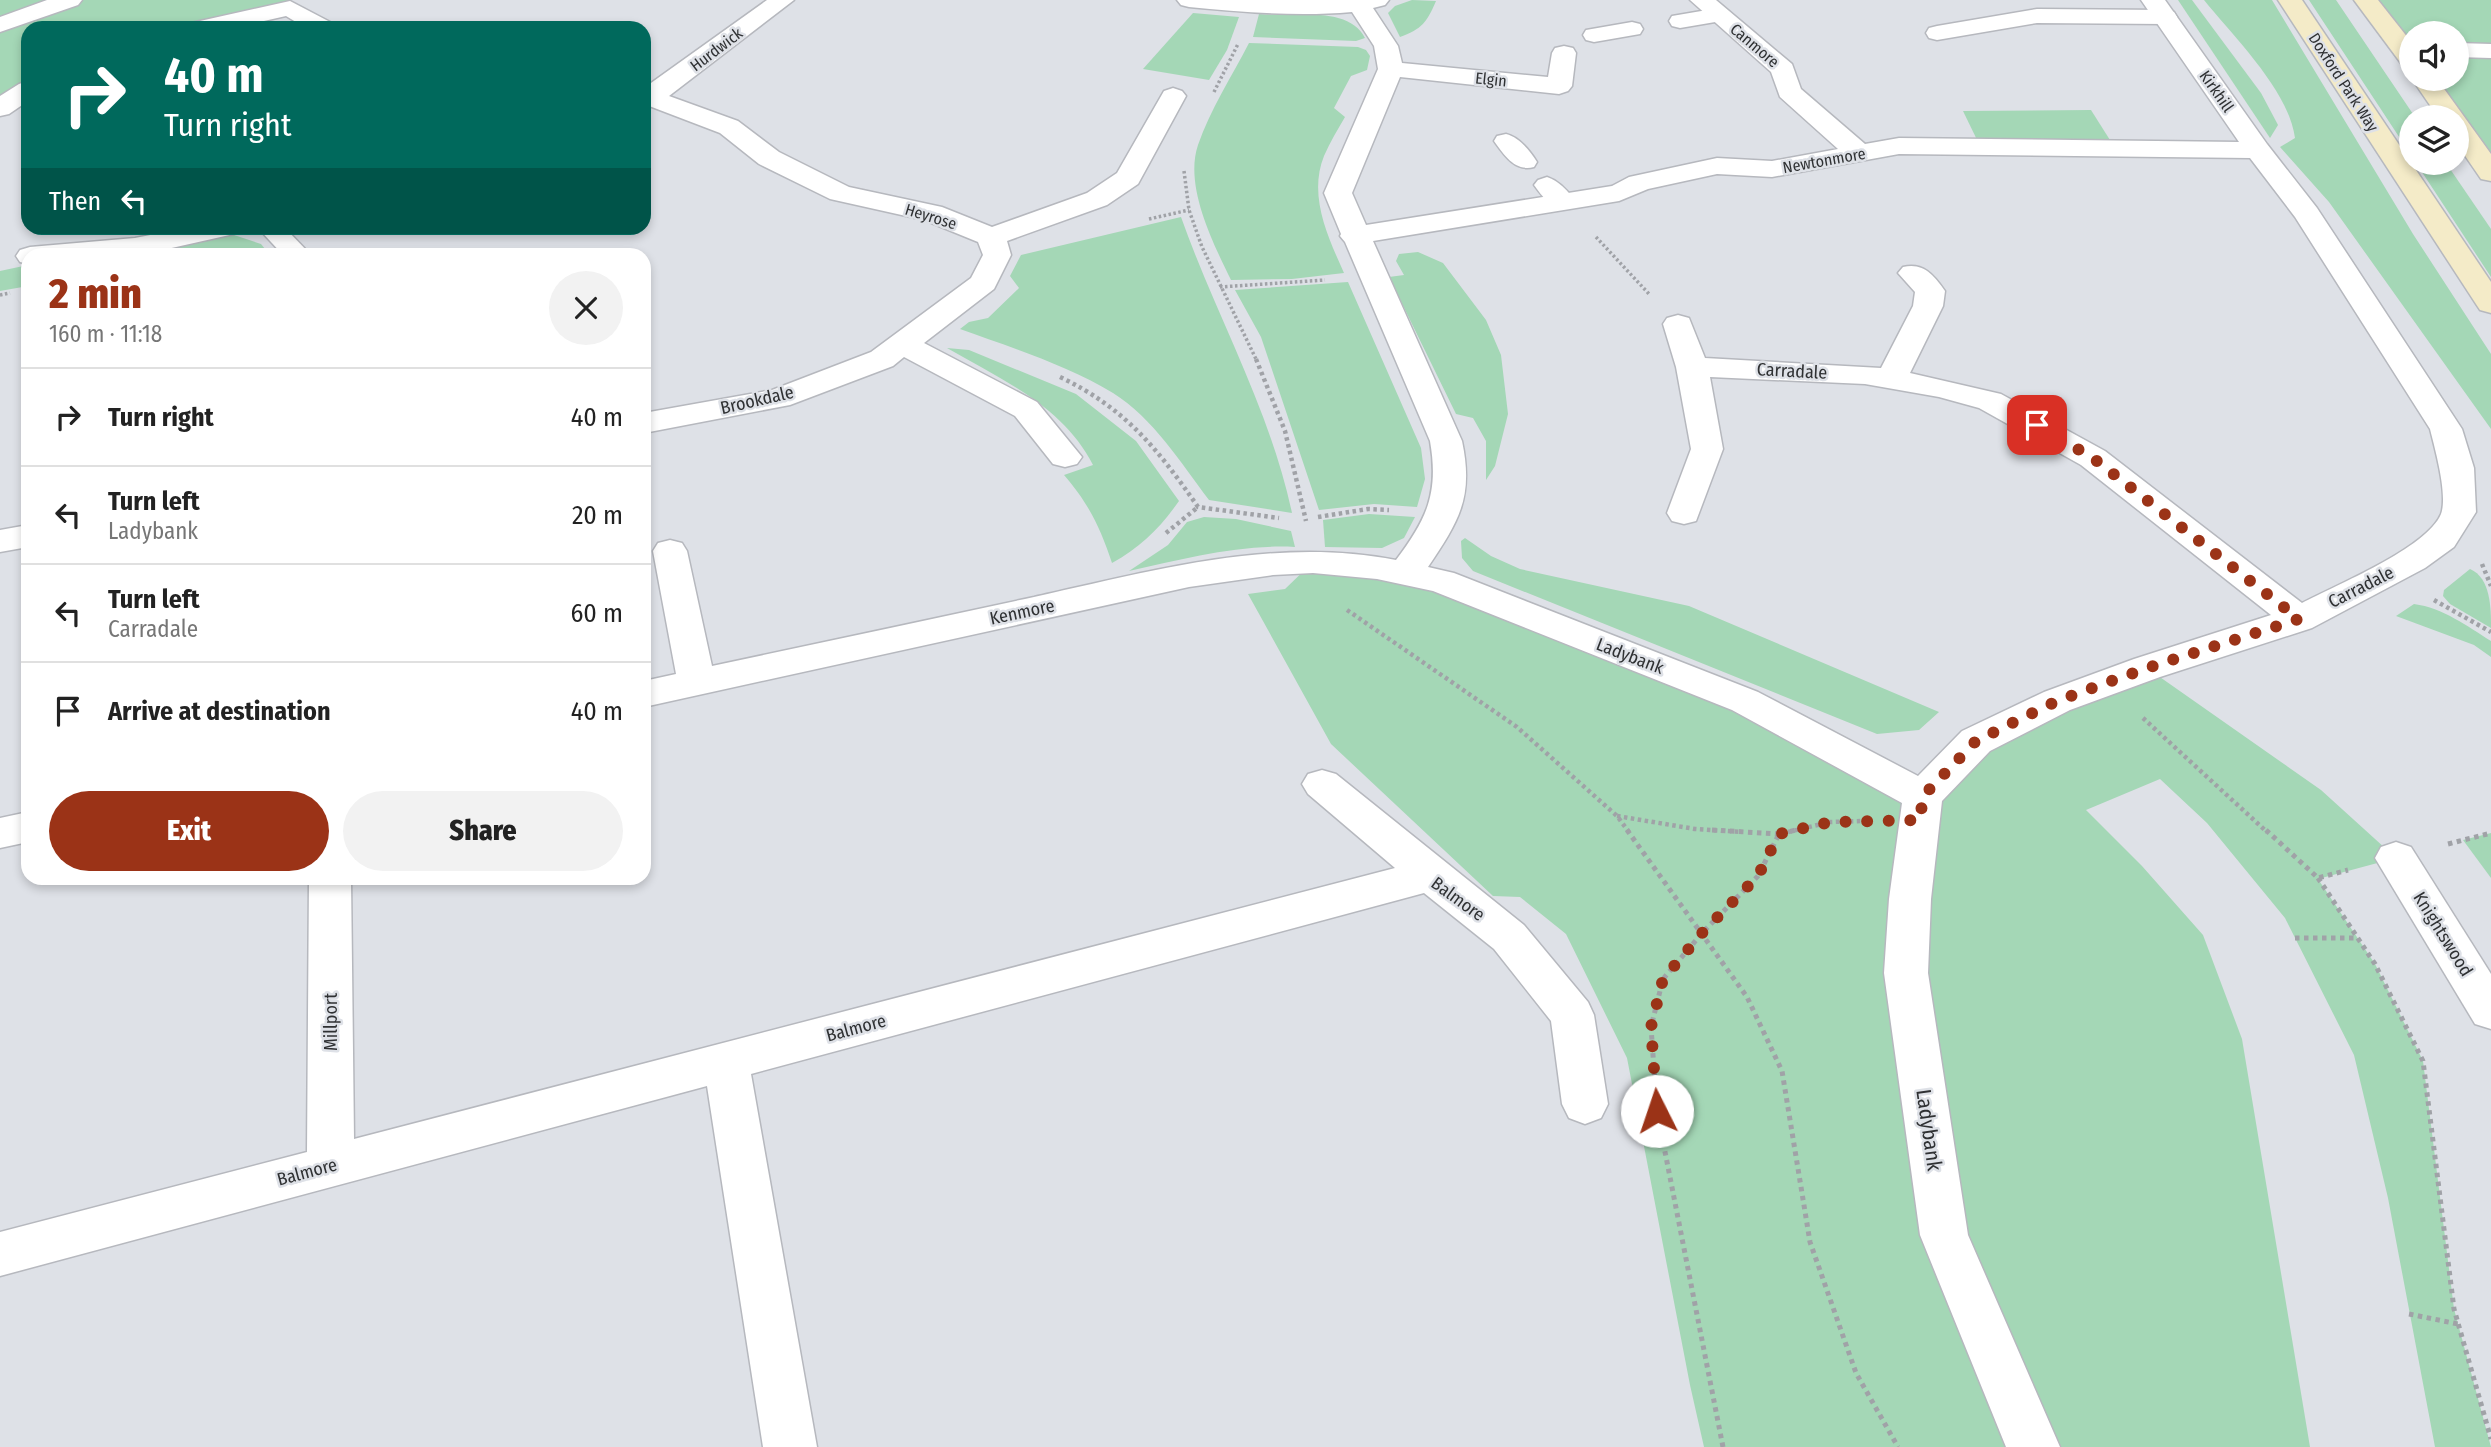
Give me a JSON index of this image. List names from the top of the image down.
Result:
{
  "streets": {
    "main road": ["Doxford Park Way"],
    "street": [
      "Canmore",
      "Hurdwick",
      "Elgin",
      "Kirkhill",
      "Newtonmore",
      "Heyrose",
      "Carradale",
      "Brookdale",
      "Kenmore",
      "Ladybank",
      "Balmore",
      "Knightswood",
      "Millport"
    ]
  },
  "crossings": [
    ["Canmore", "Newtonmore"],
    ["Kirkhill", "Newtonmore"],
    ["Kirkhill", "Carradale"],
    ["Heyrose", "Brookdale"],
    ["Kenmore", "Ladybank"],
    ["Balmore", "Millport"]
  ],
  "page": {
    "turn": ["40 m", "Turn right"],
    "then": "Then",
    "heading": ["2 min", "160 m · 11:18"],
    "list": [
      {
        "name": "Turn right",
        "value": "40 m"
      },
      {
        "name": "Turn left",
        "note": "Ladybank",
        "value": "20 m"
      },
      {
        "name": "Turn left",
        "note": "Carradale",
        "value": "60 m"
      },
      {
        "name": "Arrive at destination",
        "value": "40 m"
      }
    ],
    "buttons": ["Exit", "Share"]
  }
}
